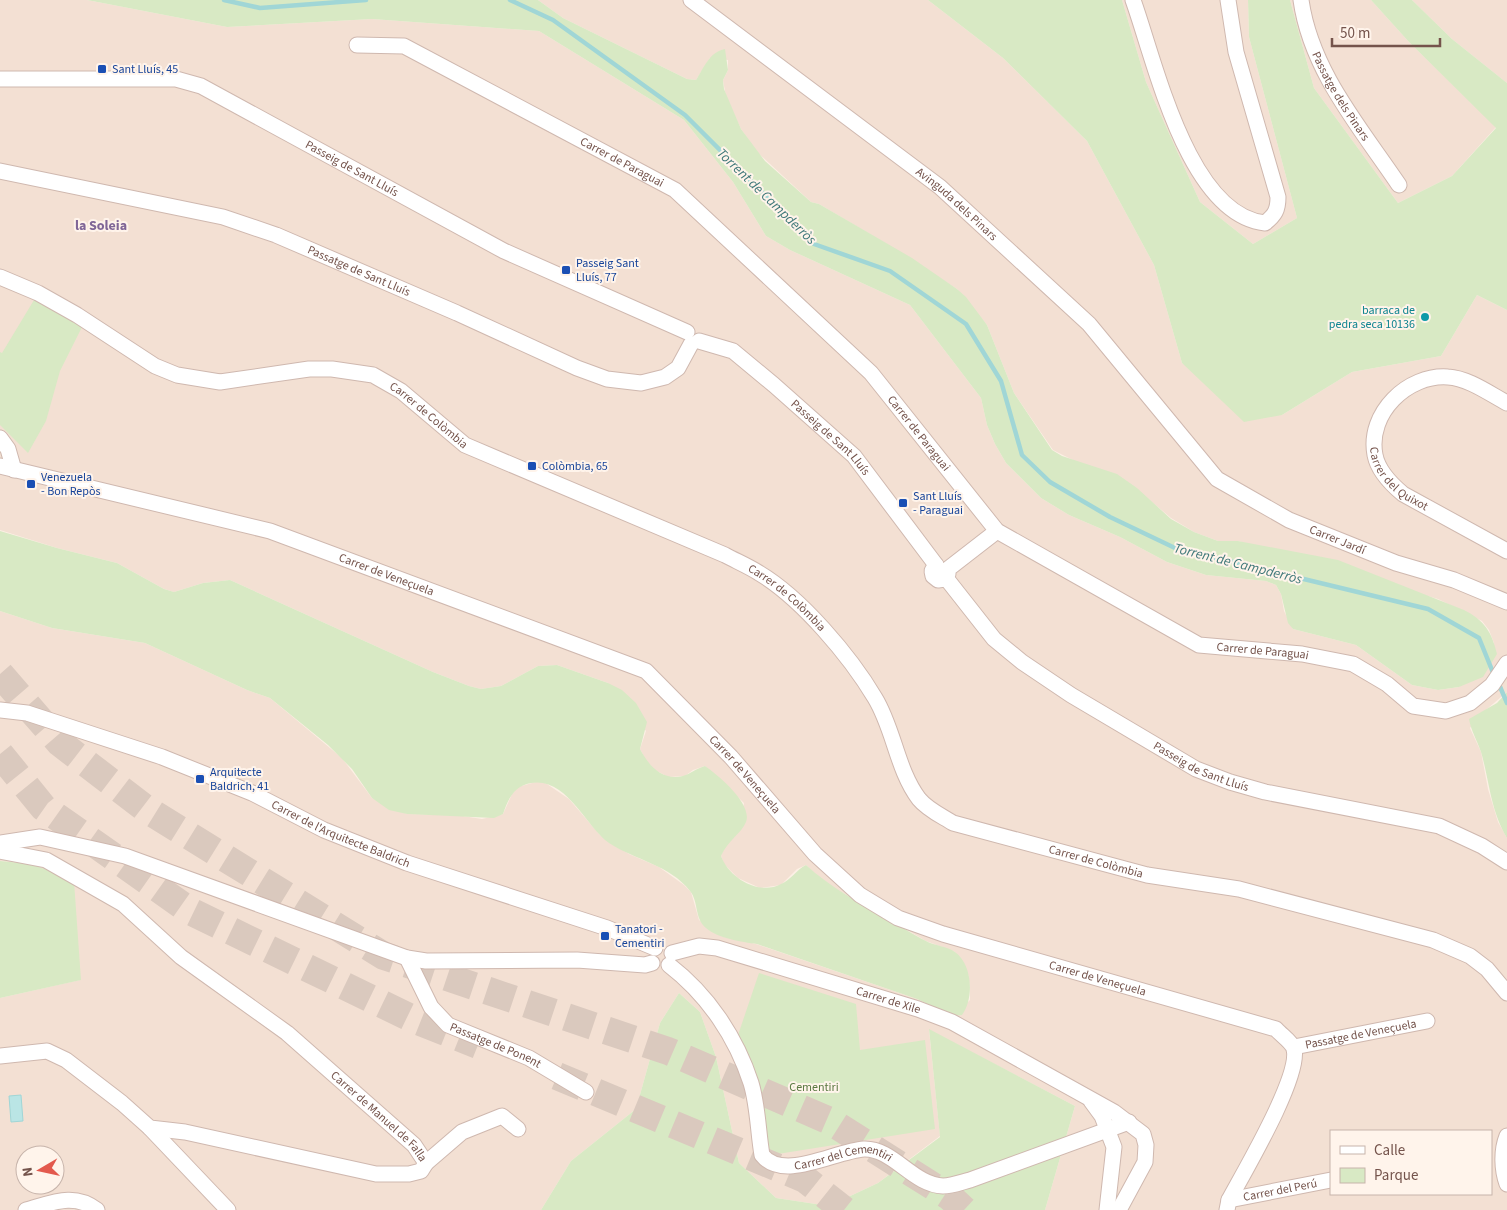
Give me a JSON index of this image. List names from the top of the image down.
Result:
{
  "streets": {
    "street": [
      "Passatge dels Pinars",
      "Carrer de Paraguai",
      "Passeig de Sant Lluís",
      "Avinguda dels Pinars",
      "Passatge de Sant Lluís",
      "Carrer de Colòmbia",
      "Carrer del Quixot",
      "Carrer Jardí",
      "Carrer de Veneçuela",
      "Carrer de l'Arquitecte Baldrich",
      "Carrer de Xile",
      "Passatge de Veneçuela",
      "Passatge de Ponent",
      "Carrer de Manuel de Falla",
      "Carrer del Cementiri",
      "Carrer del Perú"
    ]
  },
  "crossings": [
    ["Passeig de Sant Lluís", "Passatge de Sant Lluís"],
    ["Avinguda dels Pinars", "Carrer Jardí"],
    ["Carrer de Veneçuela", "Passatge de Veneçuela"],
    ["Carrer de Xile", "Carrer del Cementiri"]
  ],
  "districts": ["la Soleia"],
  "water": ["Torrent de Campderròs"],
  "parks": ["Cementiri"],
  "places": {
    "transit": [
      "Sant Lluís, 45",
      "Passeig Sant Lluís, 77",
      "Colòmbia, 65",
      "Venezuela - Bon Repòs",
      "Sant Lluís - Paraguai",
      "Arquitecte Baldrich, 41",
      "Tanatori - Cementiri"
    ],
    "other": ["barraca de pedra seca 10136"]
  },
  "legend": ["Calle", "Parque"],
  "scale_bar": "50 m",
  "north": "left"
}
